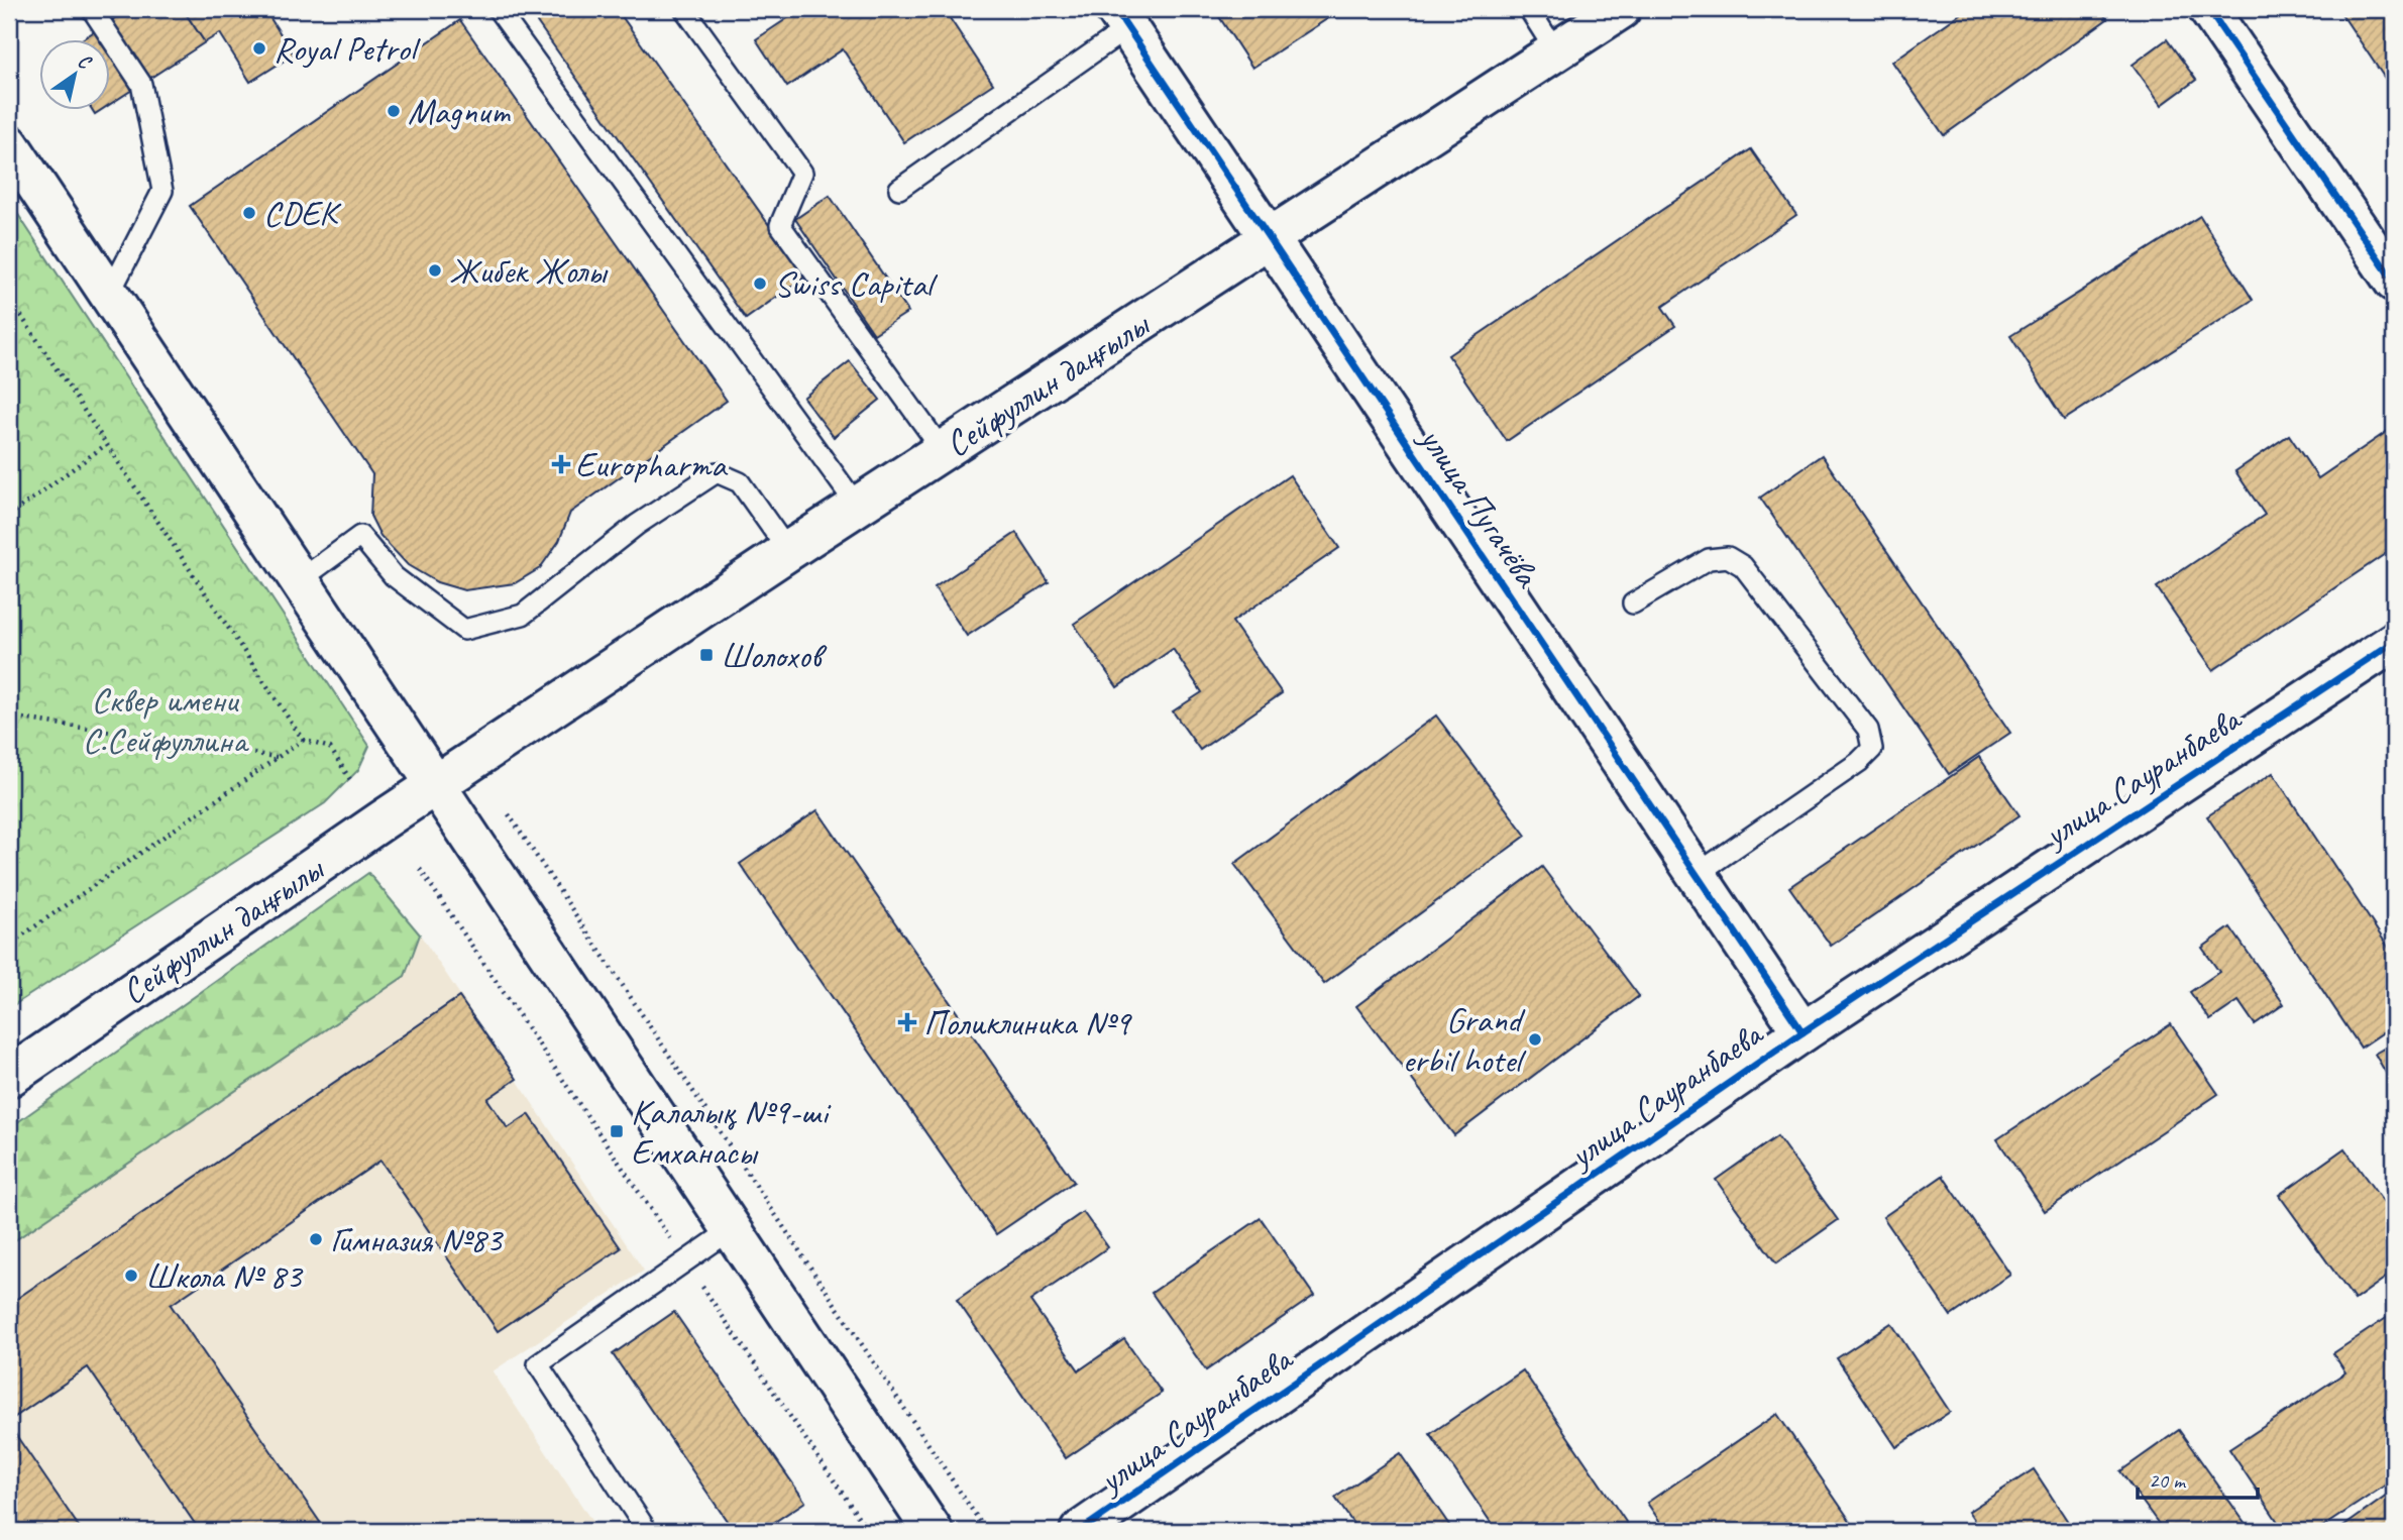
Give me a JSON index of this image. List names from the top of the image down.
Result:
{
  "streets": {
    "main road": ["Сейфуллин даңғылы", "улица Пугачёва", "улица Сауранбаева"]
  },
  "crossings": [
    ["Сейфуллин даңғылы", "улица Пугачёва"],
    ["улица Пугачёва", "улица Сауранбаева"]
  ],
  "parks": ["Сквер имени С.Сейфуллина"],
  "places": {
    "other": [
      "Royal Petrol",
      "Magnum",
      "CDEK",
      "Жибек Жолы",
      "Swiss Capital",
      "Grand erbil hotel",
      "Гимназия №83",
      "Школа № 83"
    ],
    "health": ["Europharma", "Поликлиника №9"],
    "transit": ["Шолохов", "Қалалық №9-ші Емханасы"]
  },
  "scale_bar": "20 m",
  "north": "top right"
}
